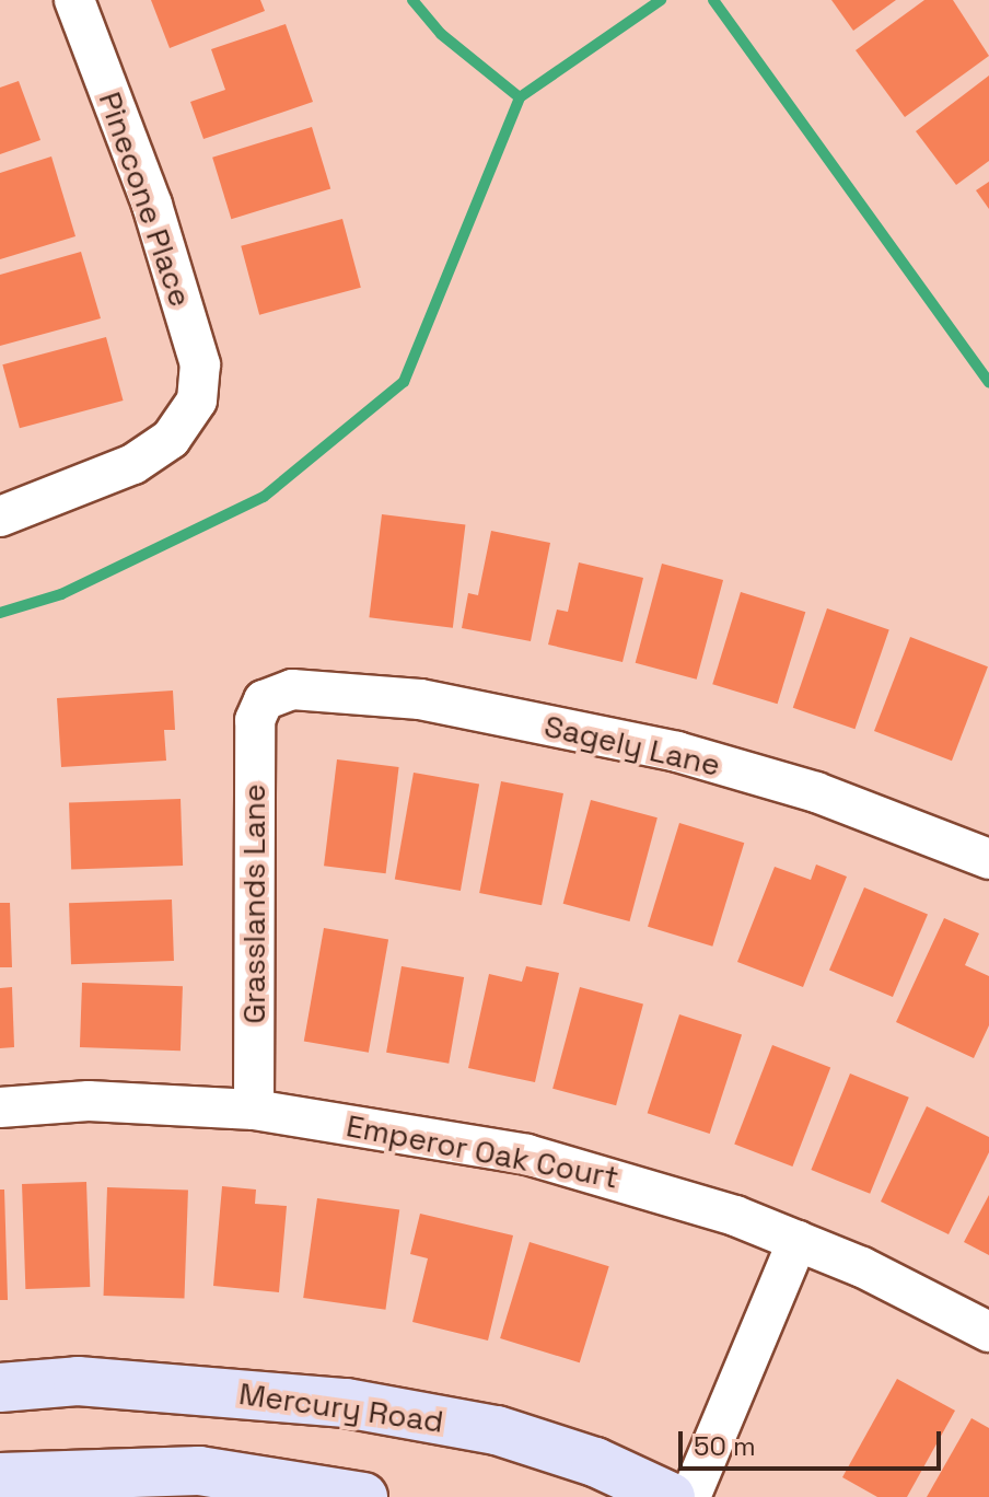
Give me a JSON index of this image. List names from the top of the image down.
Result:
{
  "streets": {
    "main road": ["Mercury Road"],
    "street": [
      "Pinecone Place",
      "Sagely Lane",
      "Grasslands Lane",
      "Emperor Oak Court"
    ]
  },
  "crossings": [
    ["Sagely Lane", "Grasslands Lane"],
    ["Grasslands Lane", "Emperor Oak Court"]
  ],
  "scale_bar": "50 m"
}
